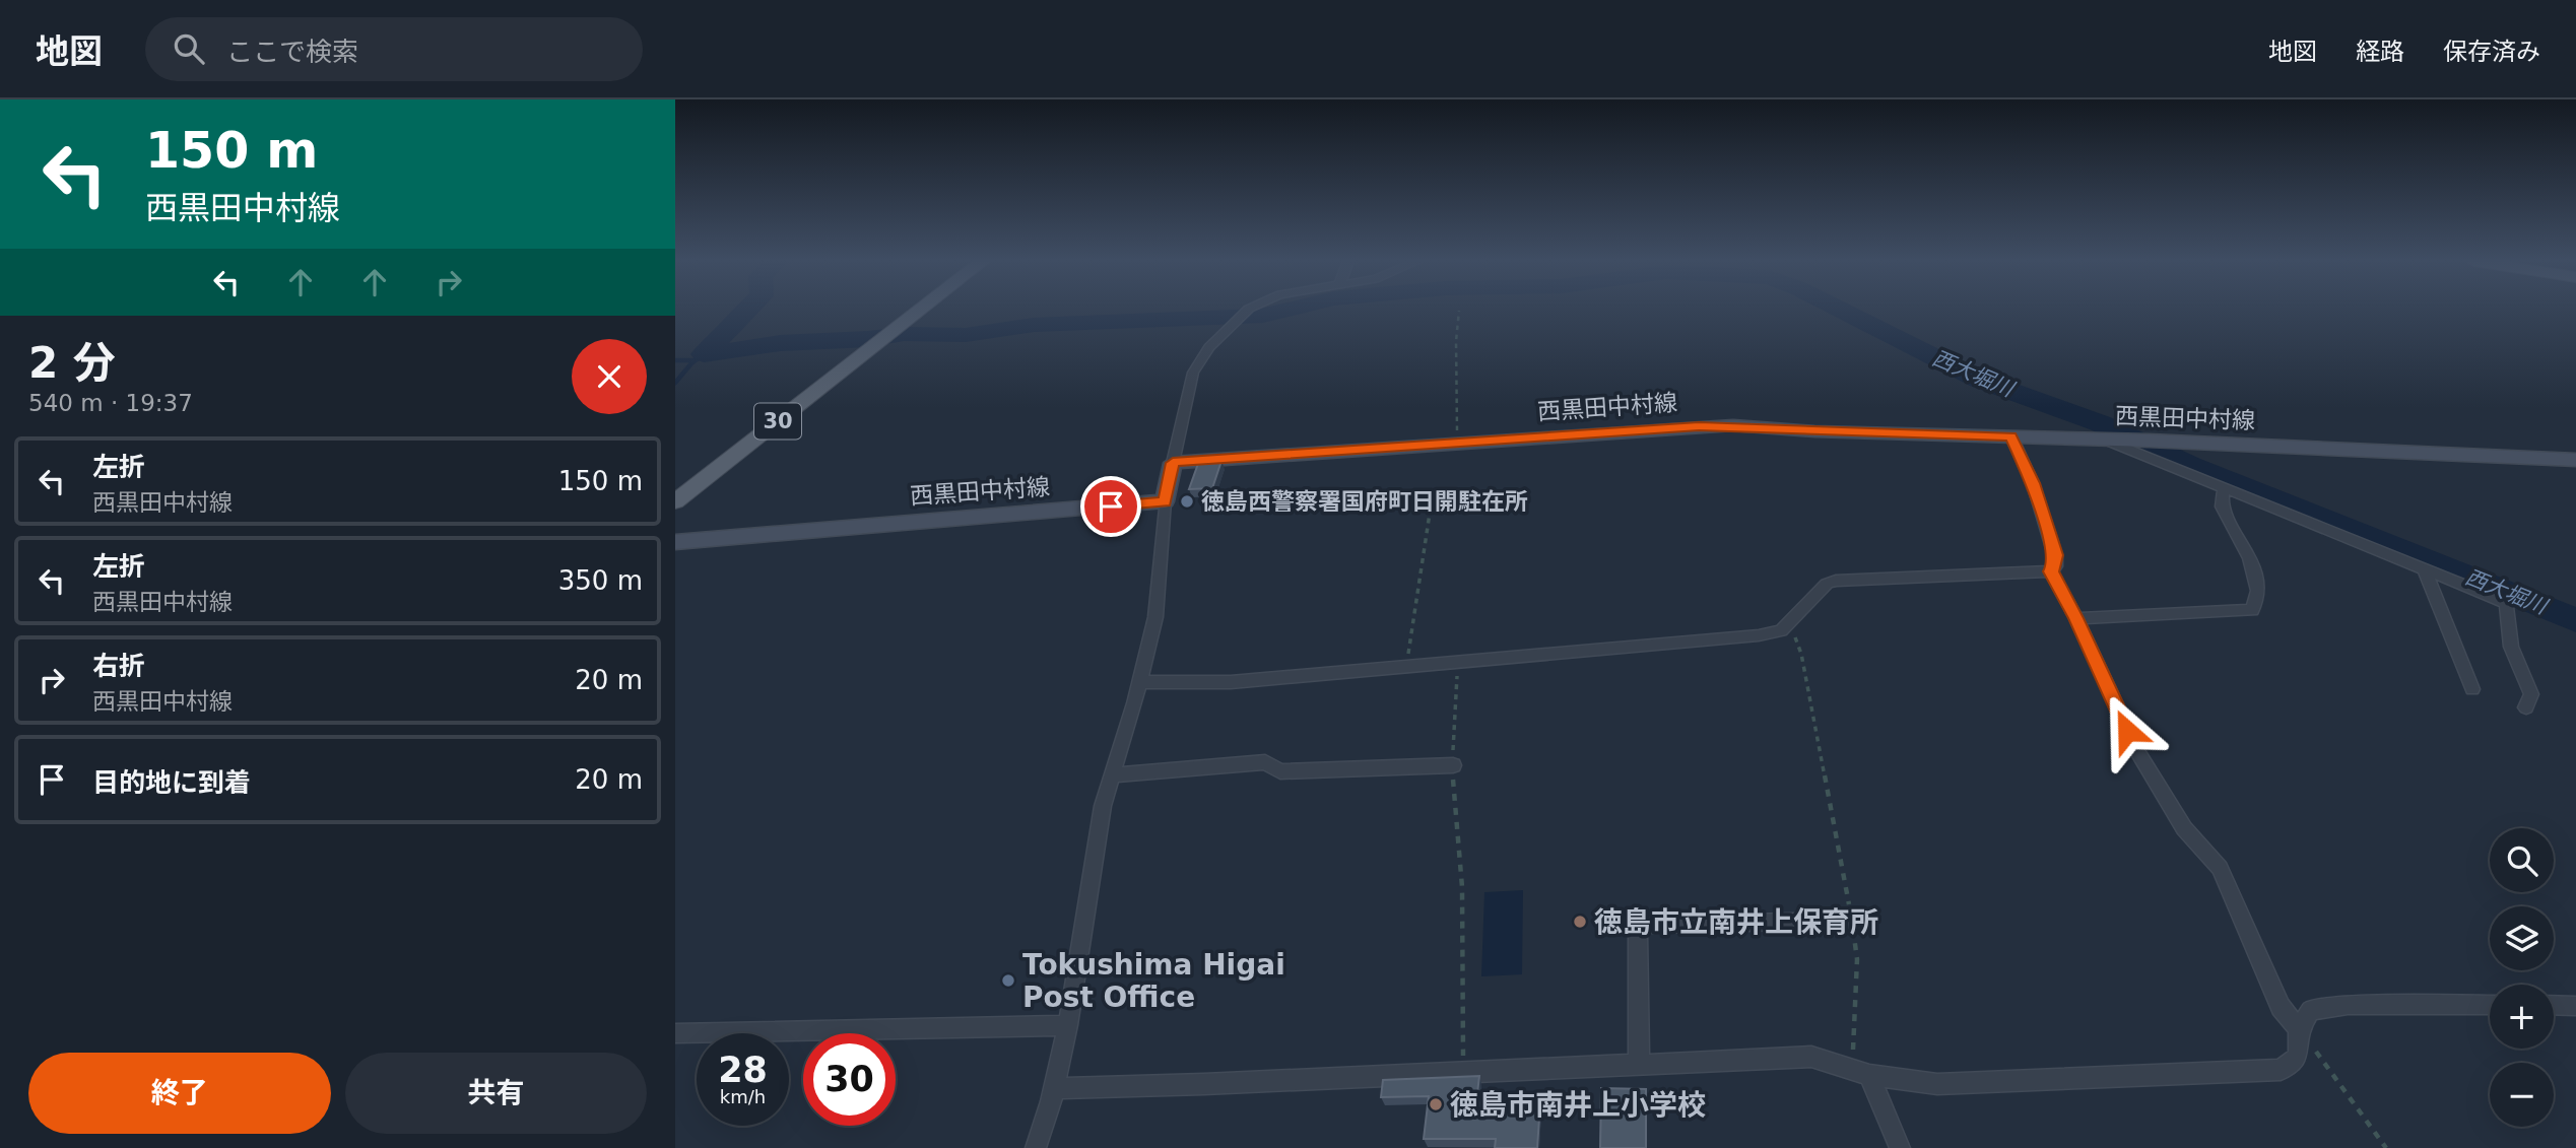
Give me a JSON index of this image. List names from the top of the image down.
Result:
{
  "streets": {
    "main road": ["西黒田中村線", "30"]
  },
  "water": ["西大堀川"],
  "places": [
    "徳島西警察署国府町日開駐在所",
    "徳島市立南井上保育所",
    "Tokushima Higai Post Office",
    "徳島市南井上小学校"
  ],
  "page": {
    "header": "地図",
    "search": "ここで検索",
    "nav": ["地図", "経路", "保存済み"],
    "turn": ["150 m", "西黒田中村線"],
    "heading": ["2 分", "540 m · 19:37"],
    "list": [
      {
        "name": "左折",
        "note": "西黒田中村線",
        "value": "150 m"
      },
      {
        "name": "左折",
        "note": "西黒田中村線",
        "value": "350 m"
      },
      {
        "name": "右折",
        "note": "西黒田中村線",
        "value": "20 m"
      },
      {
        "name": "目的地に到着",
        "value": "20 m"
      }
    ],
    "map_buttons": ["+", "−"],
    "speed": "28 km/h",
    "limit": "30",
    "buttons": ["終了", "共有"]
  }
}
